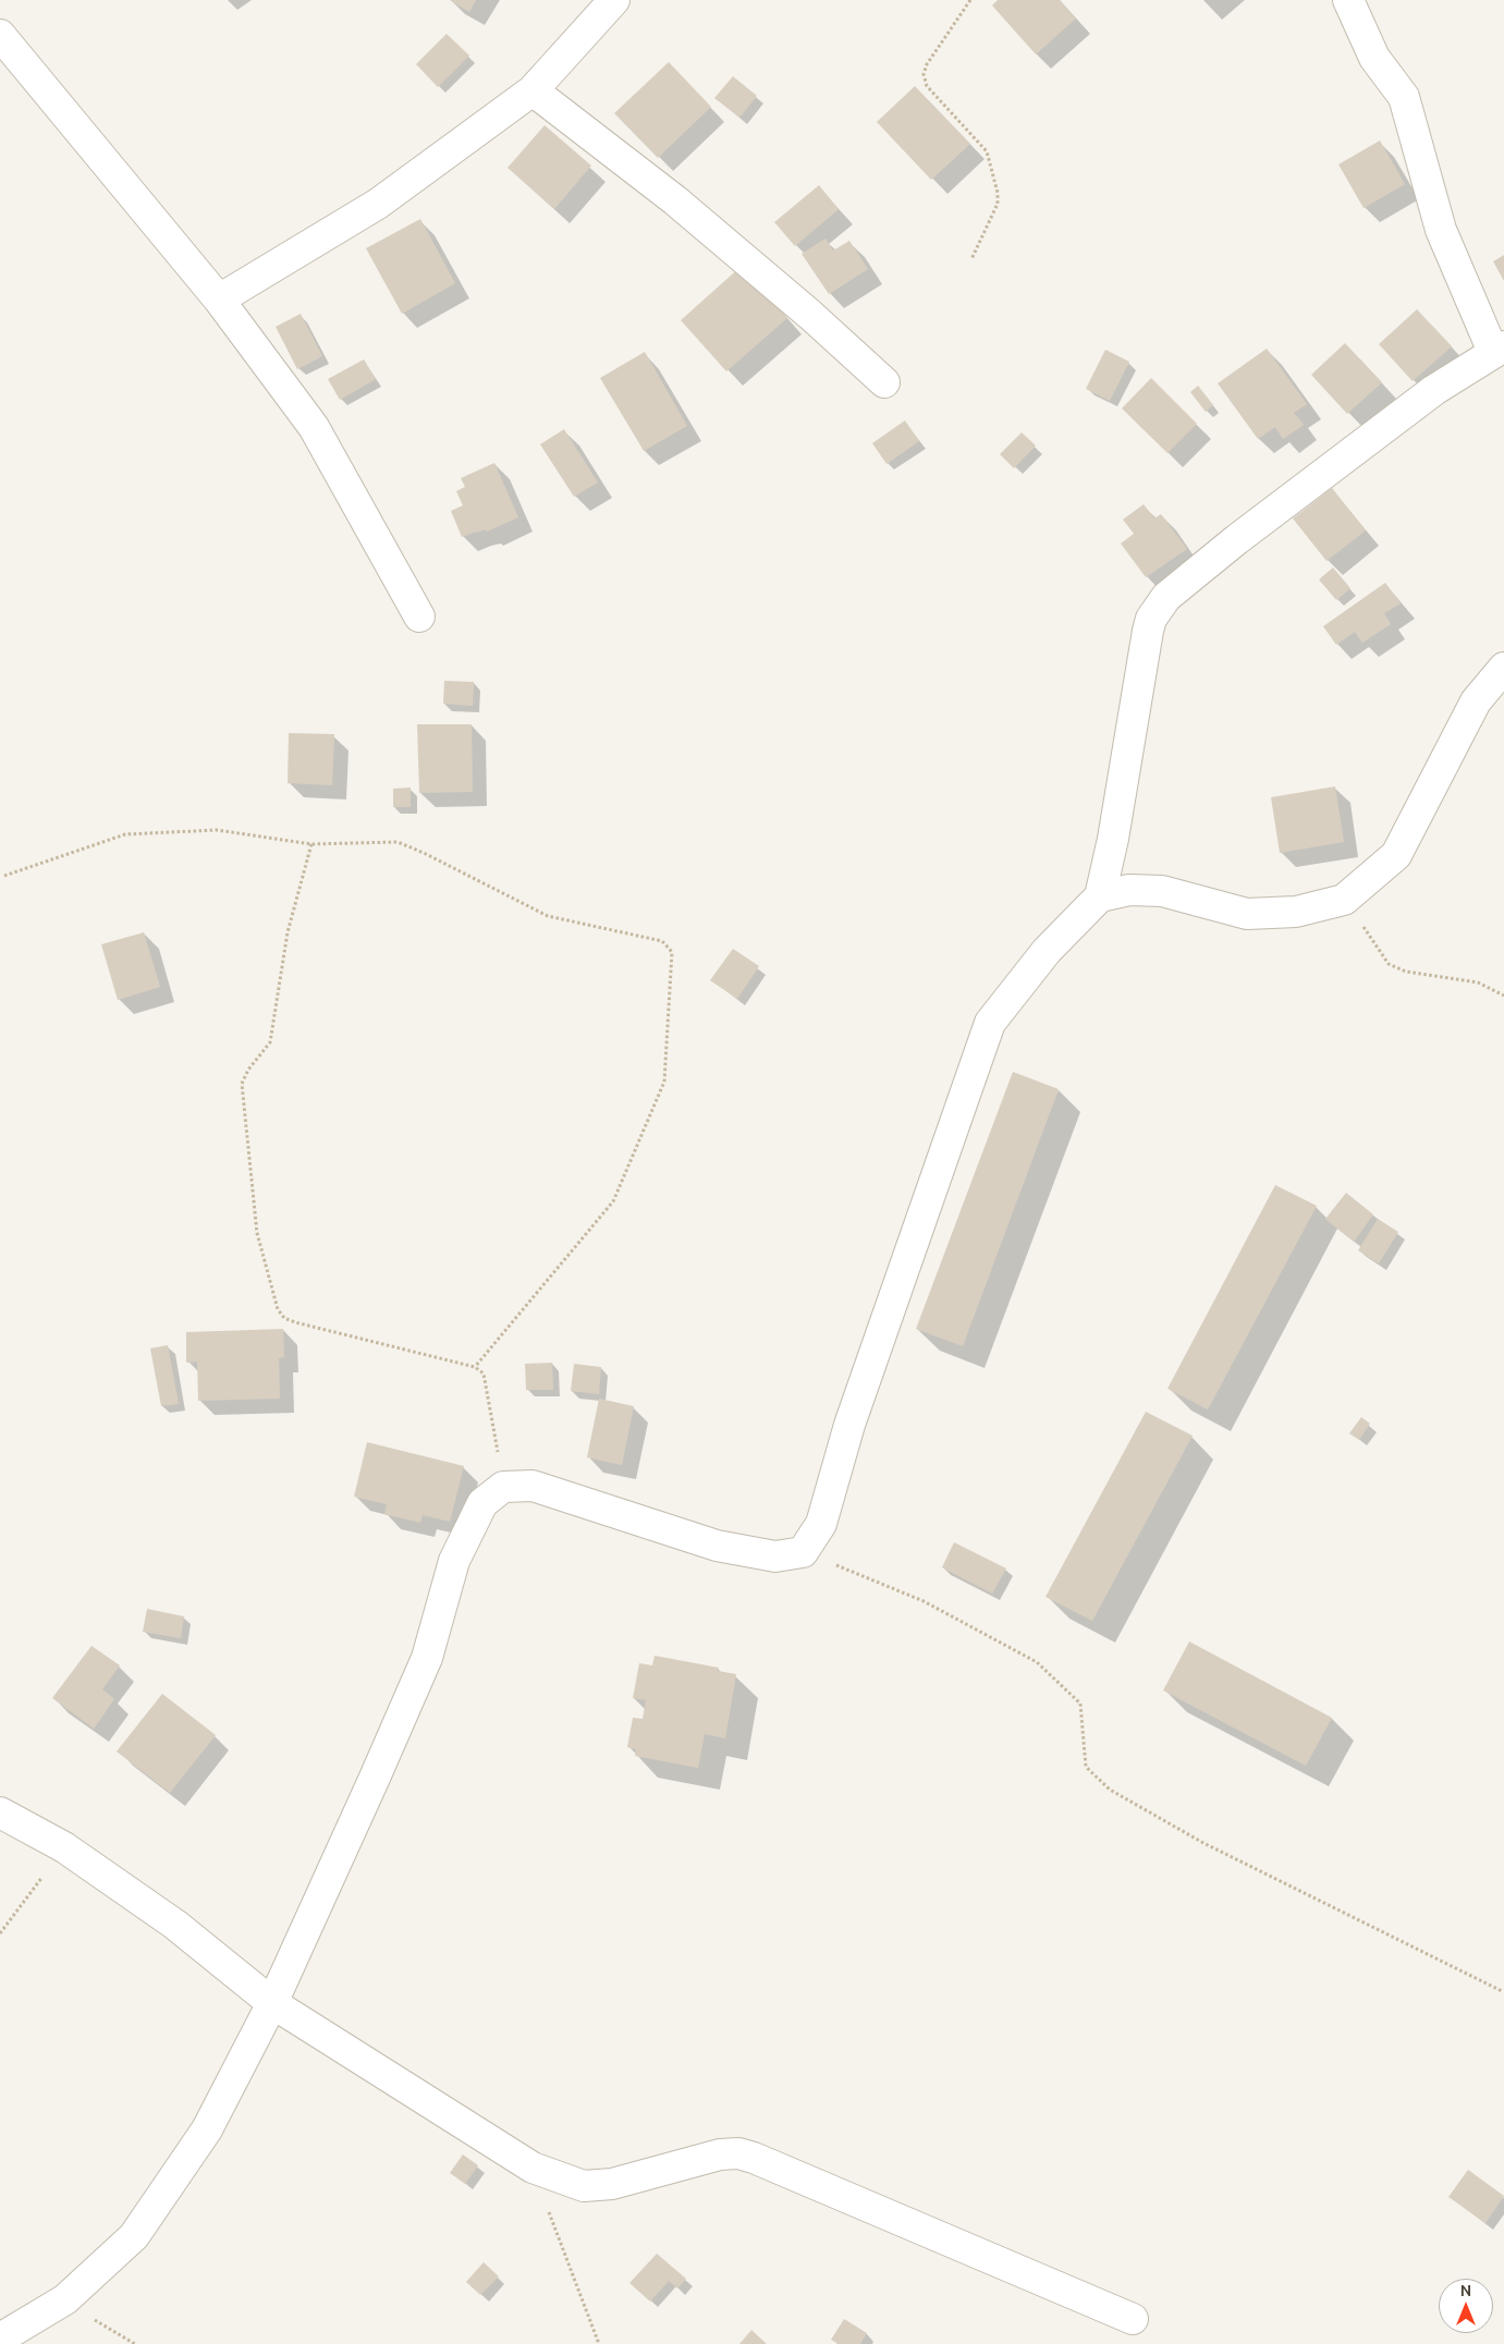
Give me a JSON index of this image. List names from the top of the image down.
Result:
{
  "north": "top"
}
